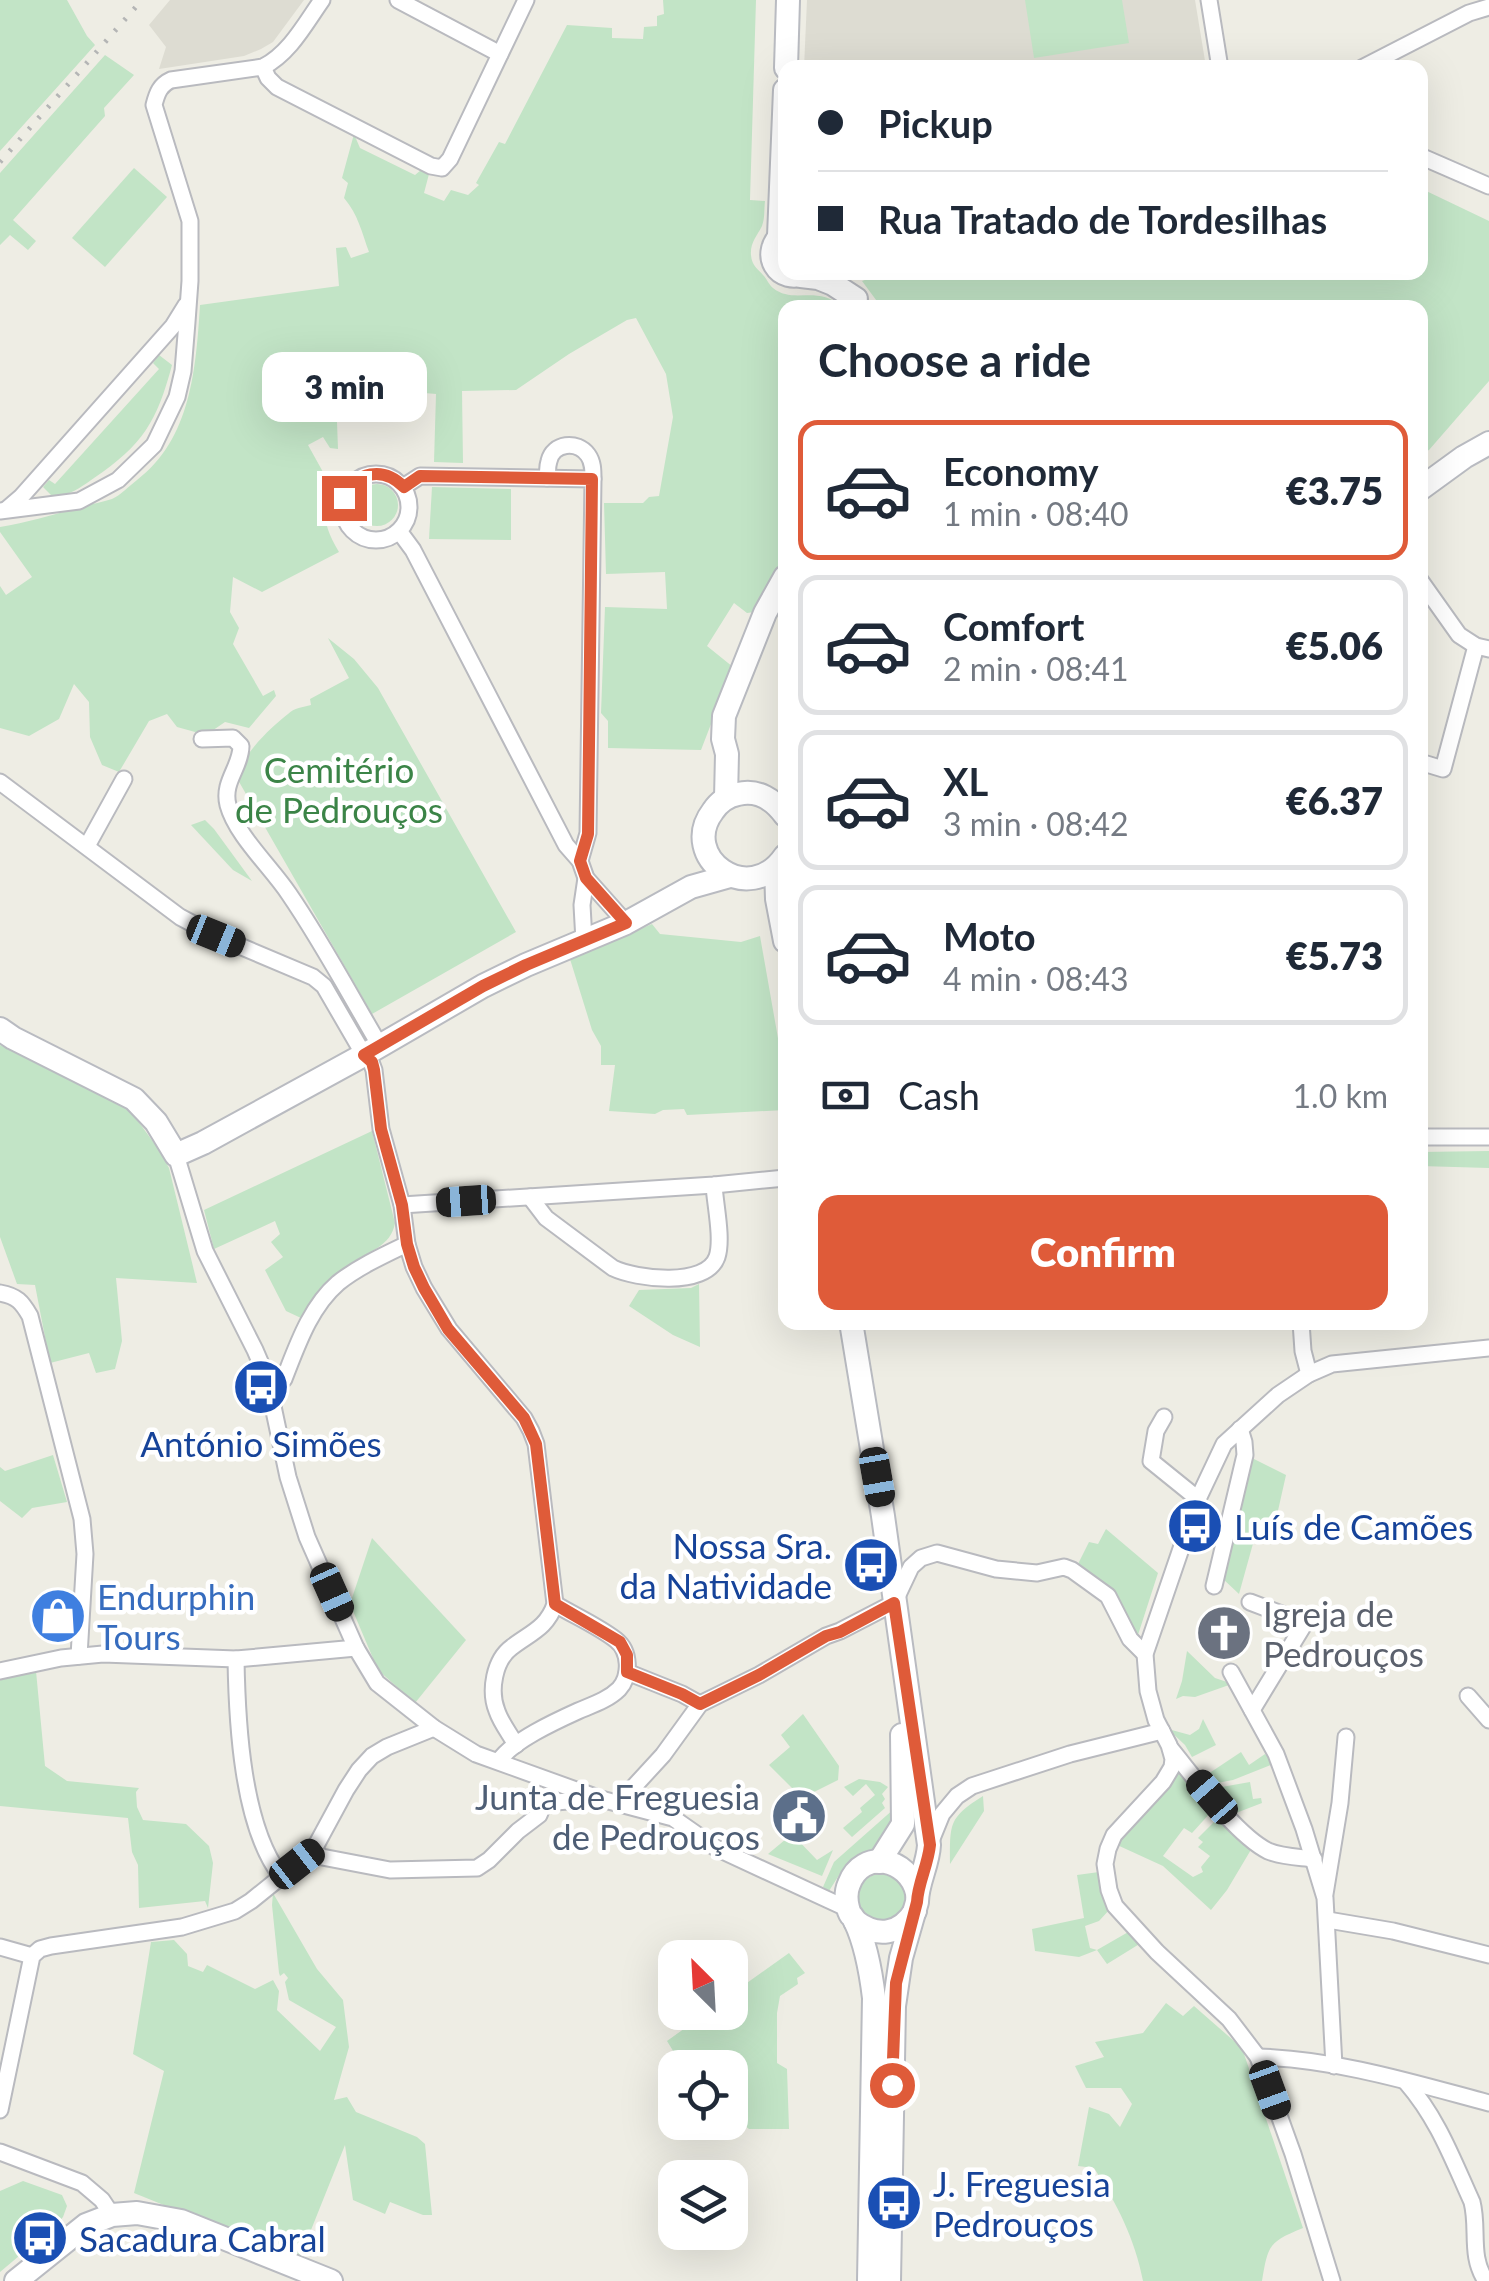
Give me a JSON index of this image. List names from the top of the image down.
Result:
{
  "parks": ["Cemitério de Pedrouços"],
  "places": {
    "bus stop": [
      "António Simões",
      "Luís de Camões",
      "Nossa Sra. da Natividade",
      "J. Freguesia Pedrouços",
      "Sacadura Cabral"
    ],
    "shop": ["Endurphin Tours"],
    "church": ["Igreja de Pedrouços"],
    "public building": ["Junta de Freguesia de Pedrouços"]
  },
  "north": "top left",
  "page": {
    "banner": ["Pickup", "Rua Tratado de Tordesilhas"],
    "heading": "Choose a ride",
    "bubble": "3 min",
    "list": [
      {
        "name": "Economy",
        "note": "1 min · 08:40",
        "value": "€3.75"
      },
      {
        "name": "Comfort",
        "note": "2 min · 08:41",
        "value": "€5.06"
      },
      {
        "name": "XL",
        "note": "3 min · 08:42",
        "value": "€6.37"
      },
      {
        "name": "Moto",
        "note": "4 min · 08:43",
        "value": "€5.73"
      }
    ],
    "pay": ["Cash", "1.0 km"],
    "buttons": "Confirm"
  }
}
